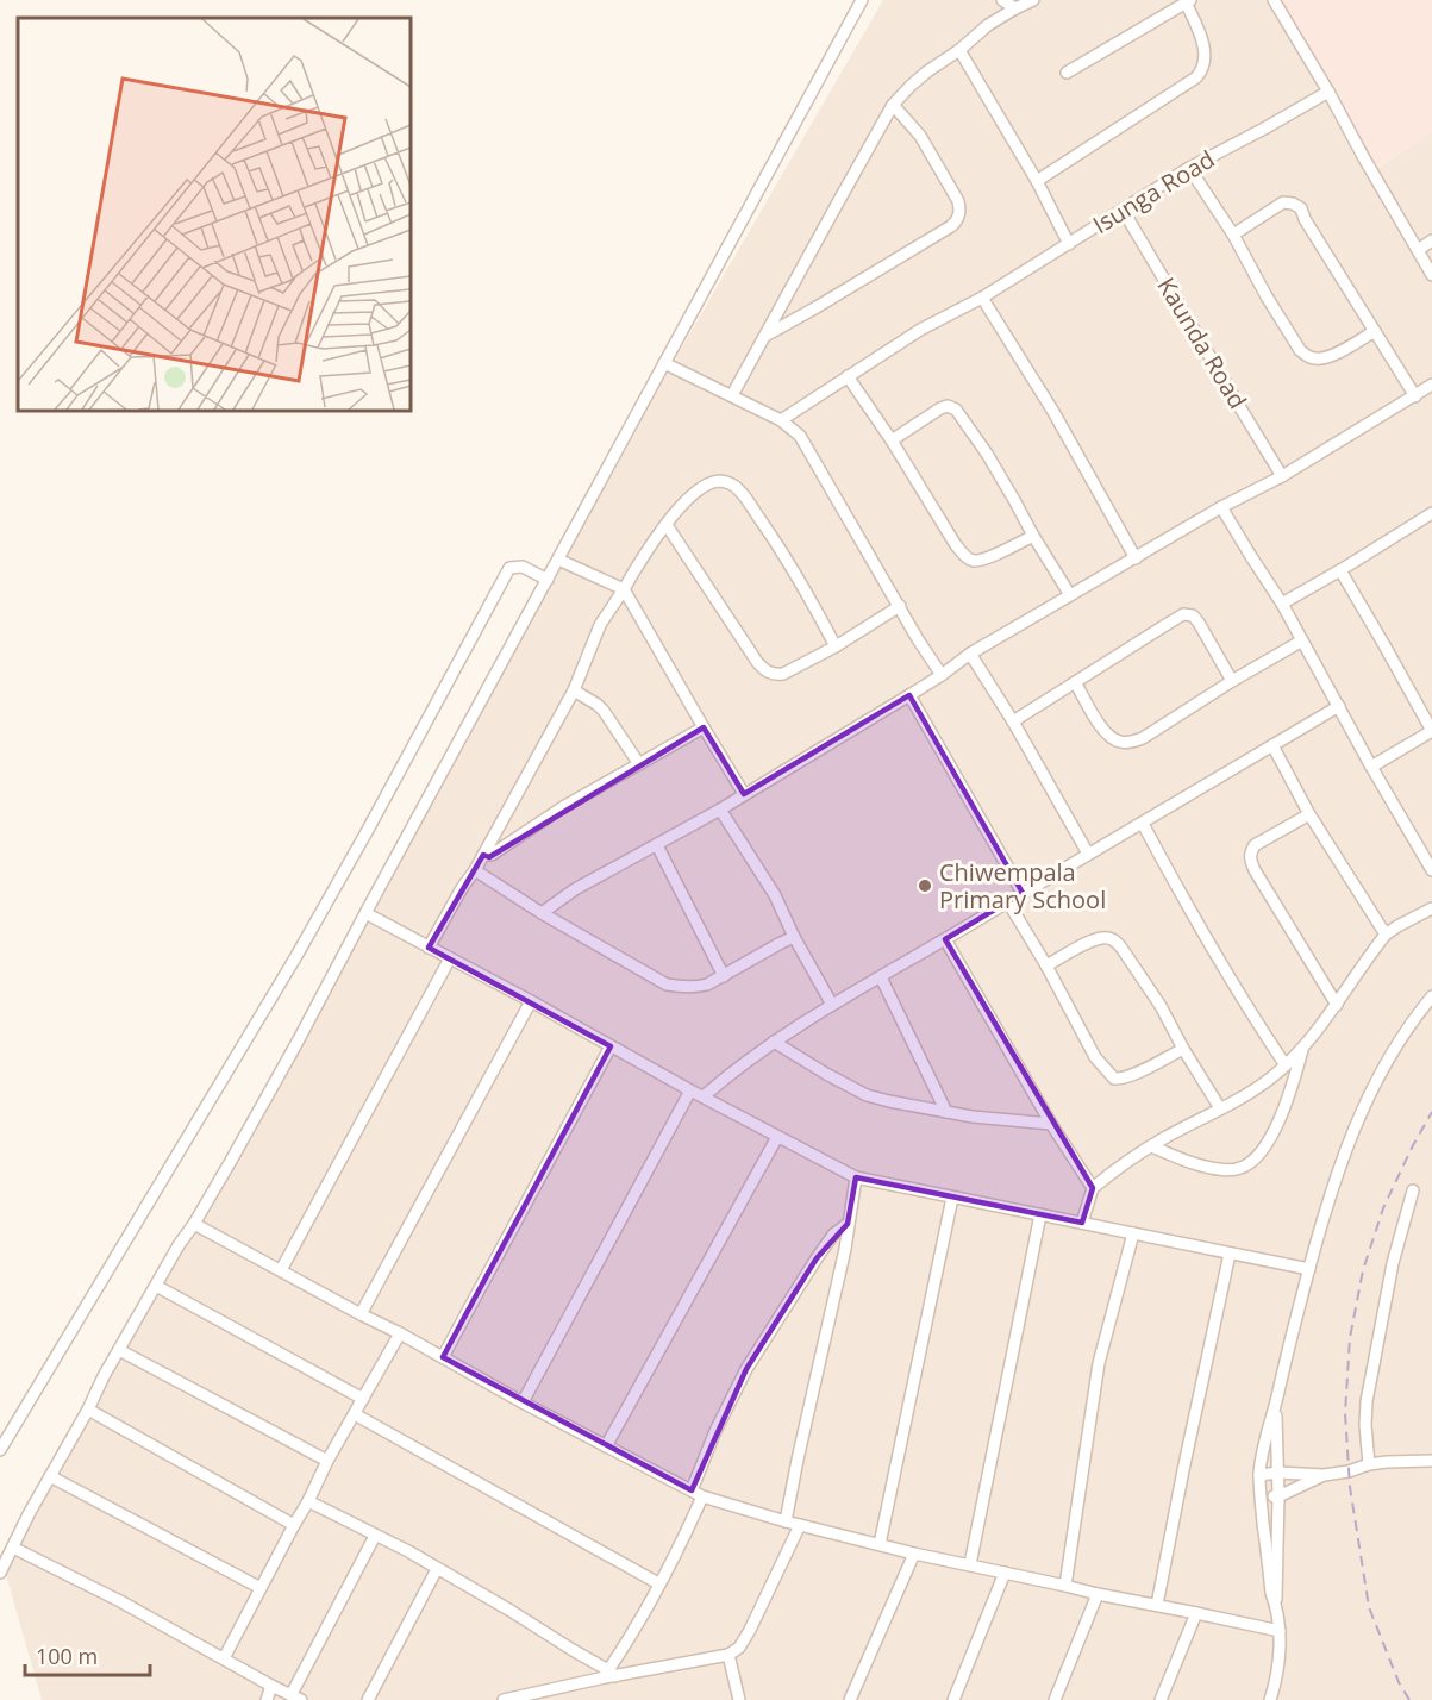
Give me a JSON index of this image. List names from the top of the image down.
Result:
{
  "streets": {
    "street": ["Isunga Road", "Kaunda Road"]
  },
  "crossings": [
    ["Isunga Road", "Kaunda Road"]
  ],
  "places": ["Chiwempala Primary School"],
  "scale_bar": "100 m"
}
